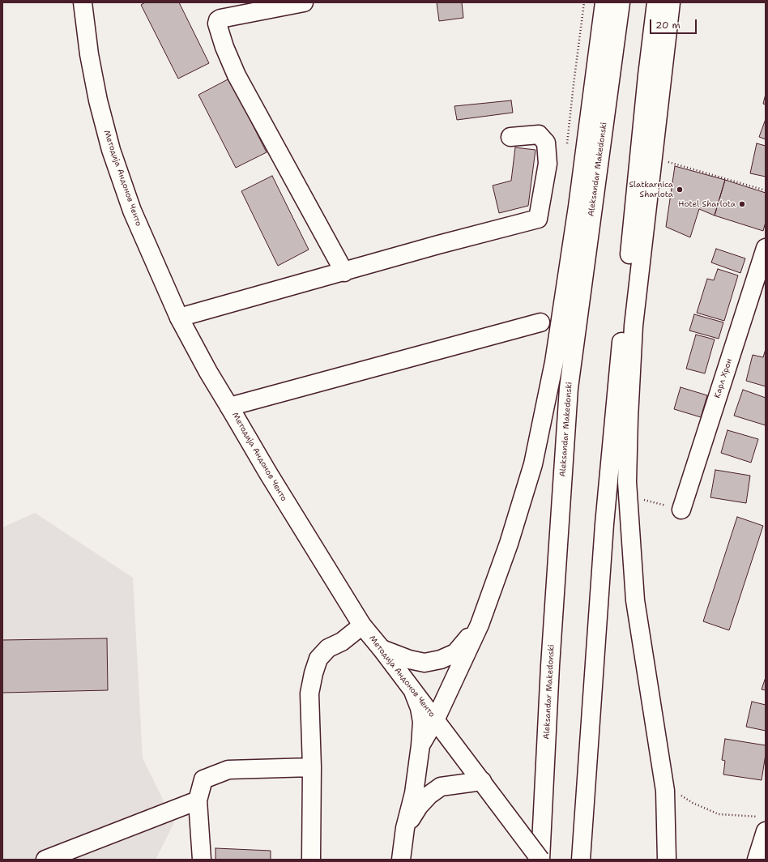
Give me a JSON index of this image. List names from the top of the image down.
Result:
{
  "streets": {
    "street": ["Aleksandar Makedonski", "Методија Андонов Ченто", "Карл Хрон"]
  },
  "crossings": [
    ["Aleksandar Makedonski", "Методија Андонов Ченто"]
  ],
  "places": ["Slatkarnica Sharlota", "Hotel Sharlota"],
  "scale_bar": "20 m"
}
